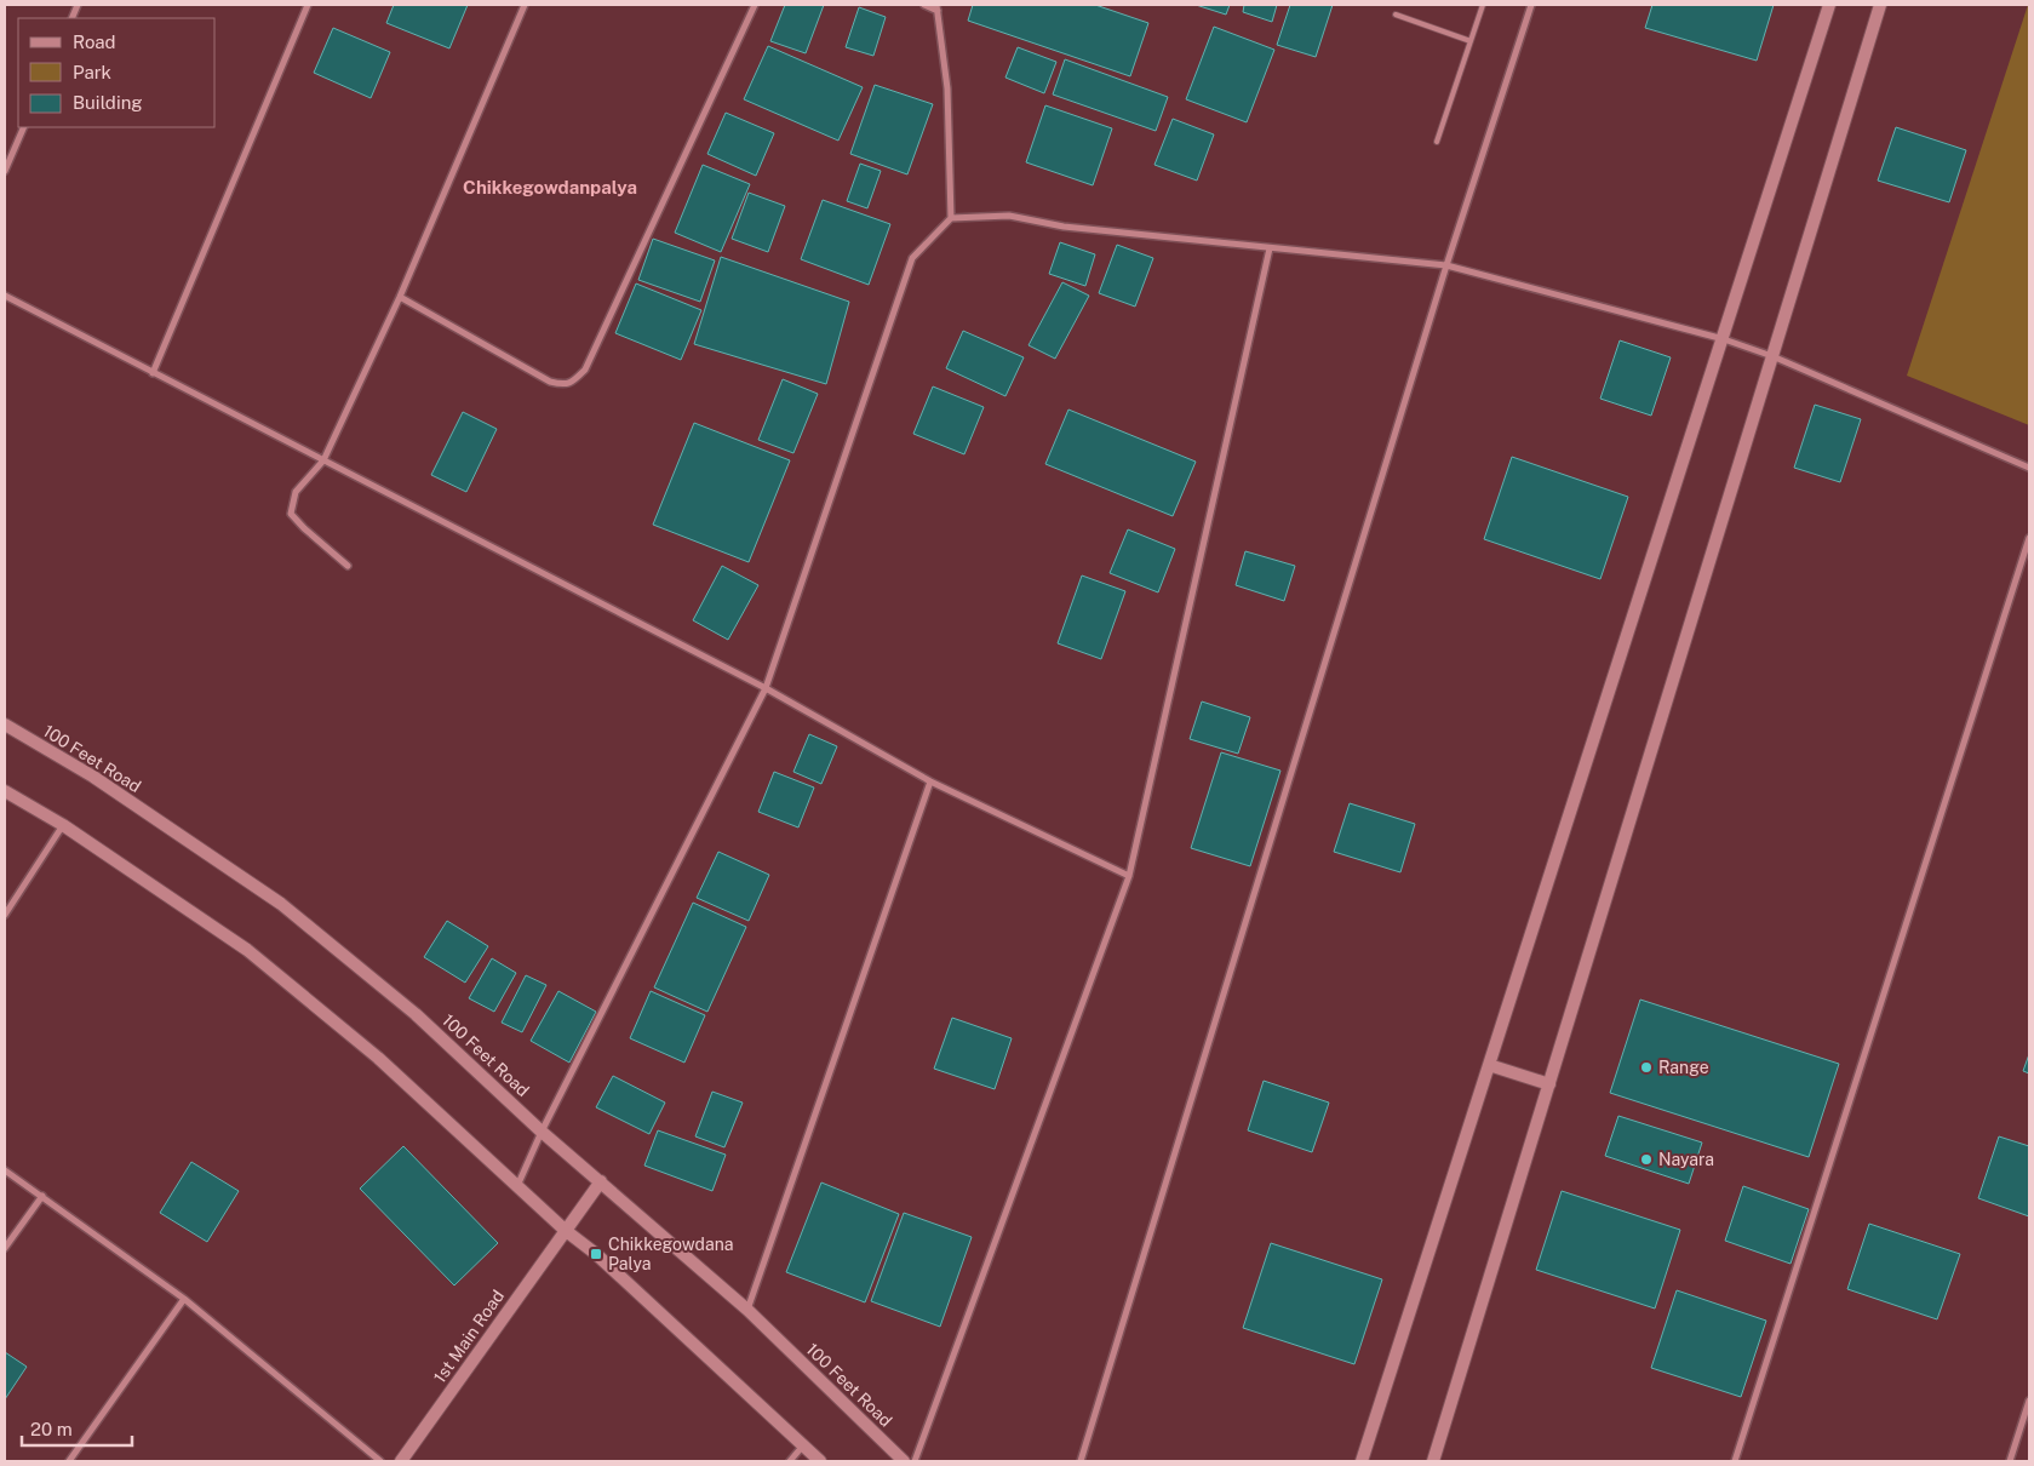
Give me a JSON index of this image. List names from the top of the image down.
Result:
{
  "streets": {
    "main road": ["100 Feet Road", "1st Main Road"]
  },
  "crossings": [
    ["100 Feet Road", "1st Main Road"]
  ],
  "districts": ["Chikkegowdanpalya"],
  "places": {
    "other": ["Range", "Nayara"],
    "transit": ["Chikkegowdana Palya"]
  },
  "legend": ["Road", "Park", "Building"],
  "scale_bar": "20 m"
}
